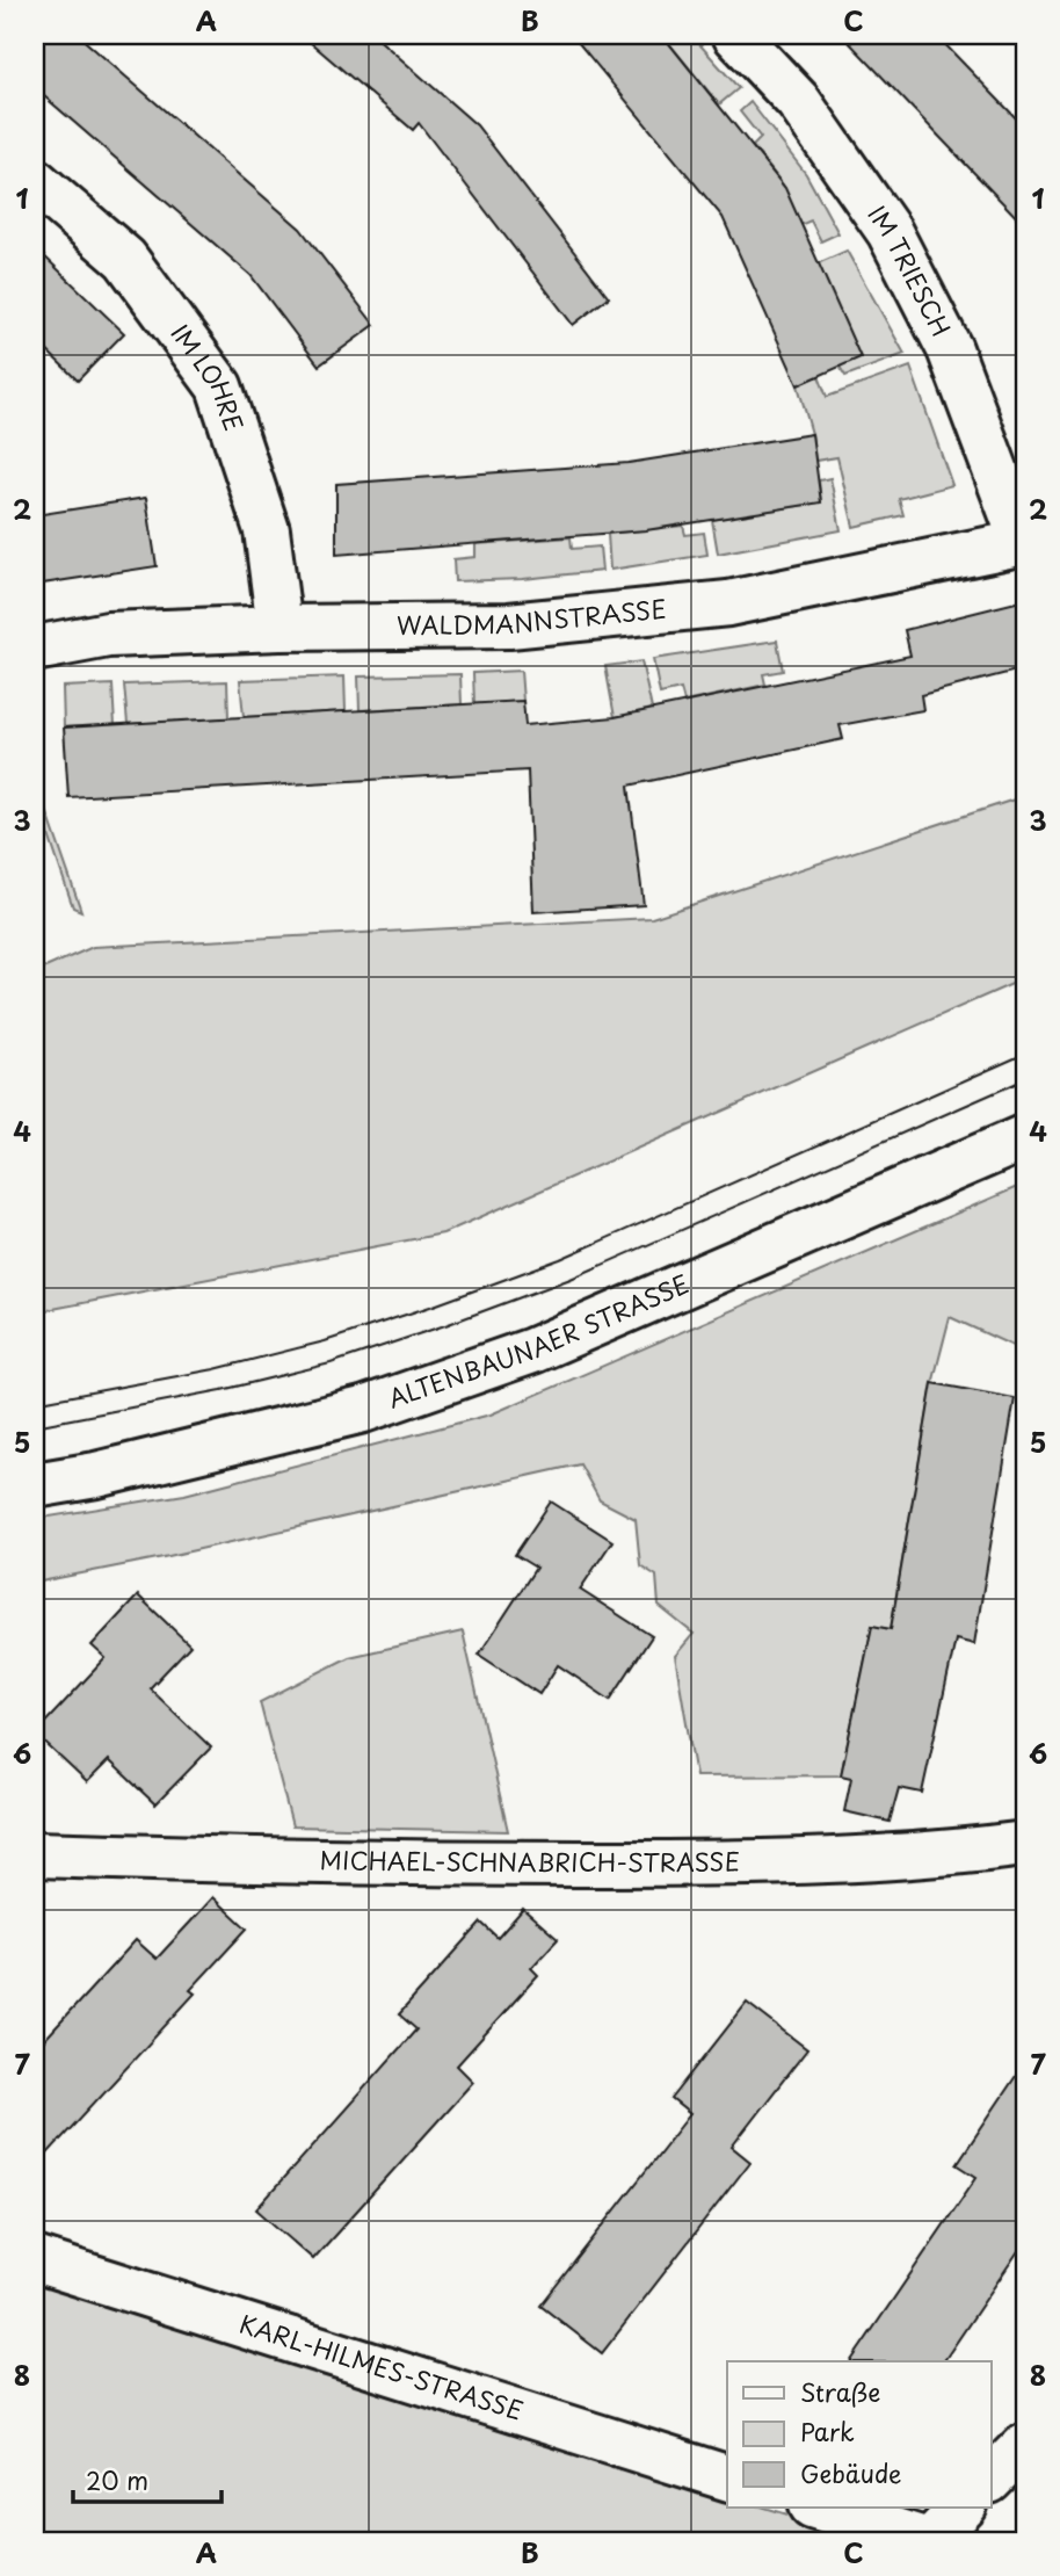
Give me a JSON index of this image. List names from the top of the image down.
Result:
{
  "streets": {
    "street": [
      "IM TRIESCH",
      "IM LOHRE",
      "WALDMANNSTRASSE",
      "ALTENBAUNAER STRASSE",
      "MICHAEL-SCHNABRICH-STRASSE",
      "KARL-HILMES-STRASSE"
    ]
  },
  "crossings": [
    ["IM TRIESCH", "WALDMANNSTRASSE"],
    ["IM LOHRE", "WALDMANNSTRASSE"]
  ],
  "legend": ["Straße", "Park", "Gebäude"],
  "scale_bar": "20 m",
  "grid": {
    "columns": ["A", "B", "C"],
    "rows": [
      "1",
      "2",
      "3",
      "4",
      "5",
      "6",
      "7",
      "8"
    ]
  }
}
